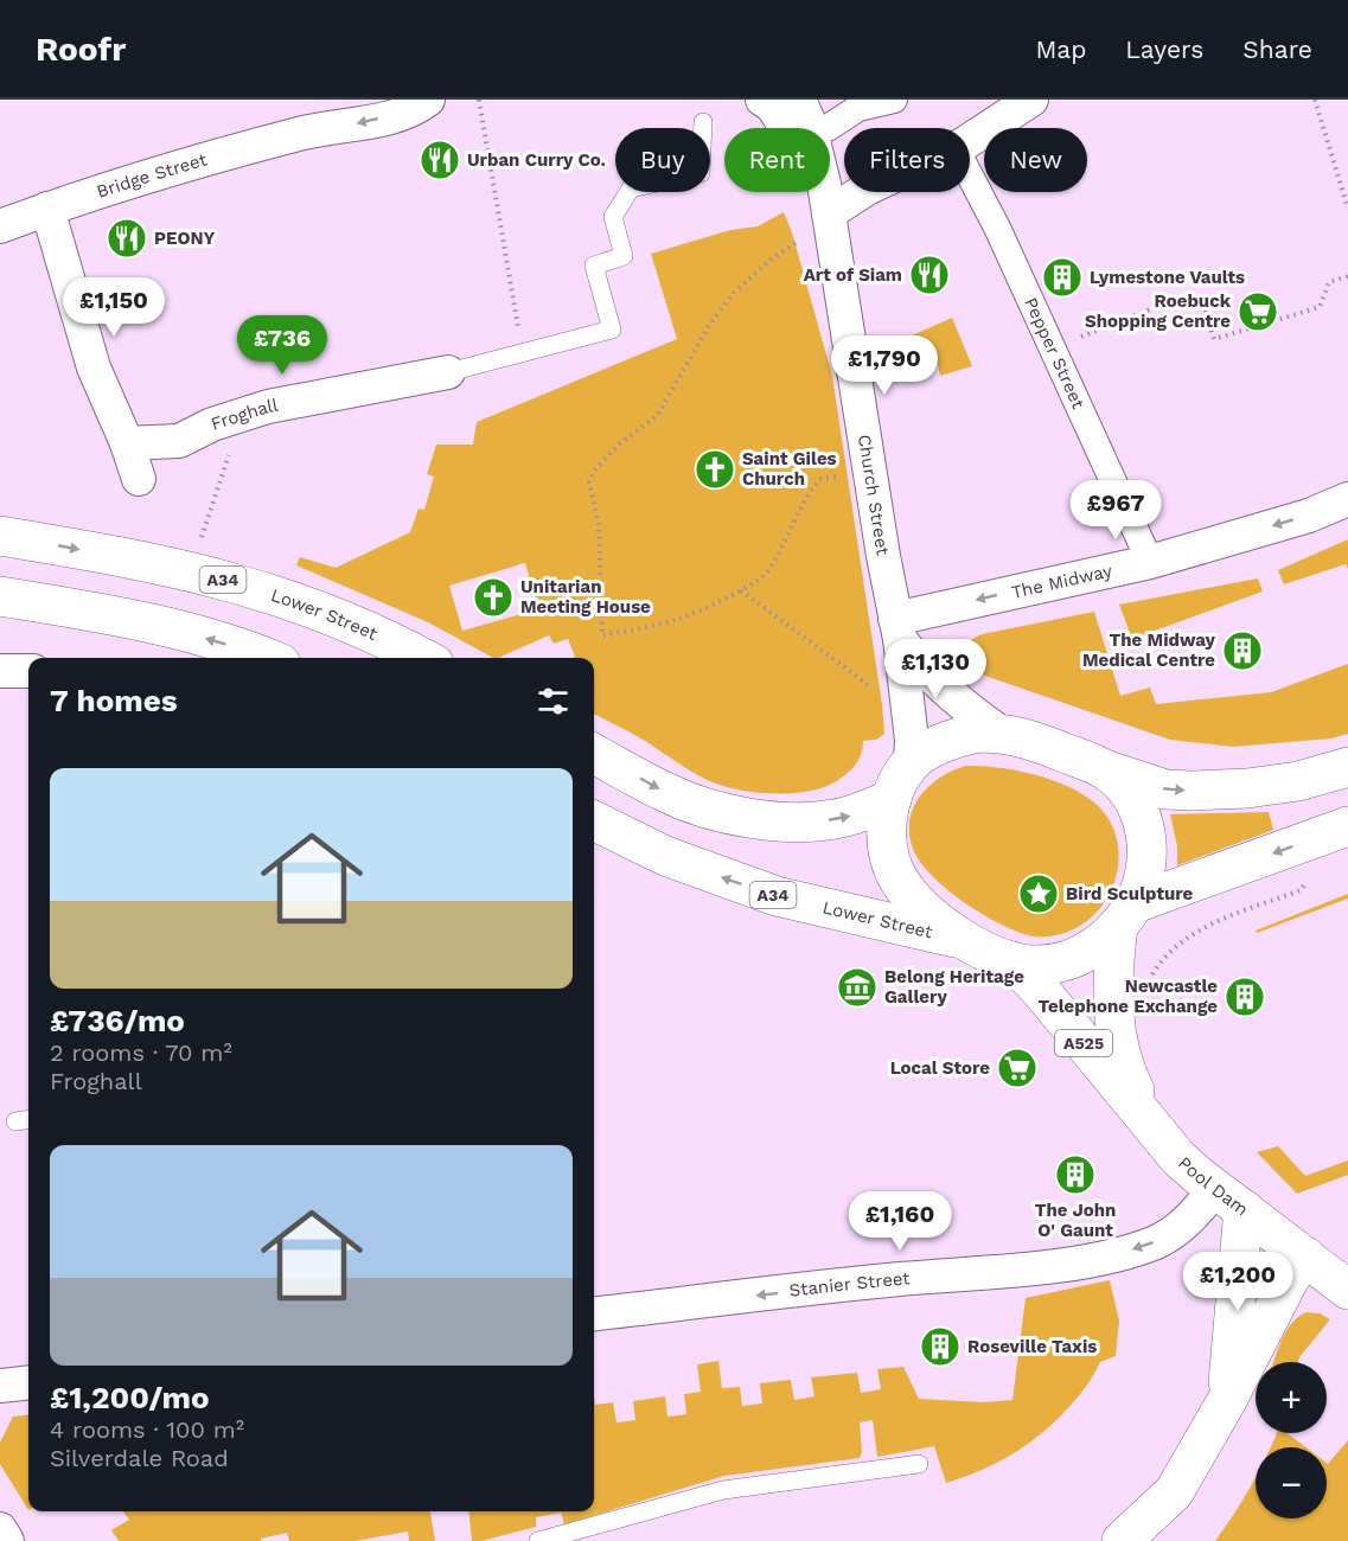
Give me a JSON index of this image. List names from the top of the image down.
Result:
{
  "streets": {
    "main road": [
      "A34",
      "Lower Street",
      "A525",
      "Pool Dam"
    ],
    "street": [
      "Bridge Street",
      "Pepper Street",
      "Froghall",
      "Church Street",
      "The Midway",
      "Stanier Street"
    ]
  },
  "crossings": [
    ["Pepper Street", "The Midway"],
    ["Church Street", "The Midway"],
    ["Church Street", "Lower Street"],
    ["Church Street", "Pool Dam"],
    ["Lower Street", "Pool Dam"],
    ["Pool Dam", "Stanier Street"]
  ],
  "one_way": ["The Midway", "Stanier Street"],
  "places": {
    "restaurant": ["Urban Curry Co.", "PEONY", "Art of Siam"],
    "building": [
      "Lymestone Vaults",
      "The Midway Medical Centre",
      "Newcastle Telephone Exchange",
      "The John O' Gaunt",
      "Roseville Taxis"
    ],
    "supermarket": ["Roebuck Shopping Centre", "Local Store"],
    "church": ["Saint Giles Church", "Unitarian Meeting House"],
    "place": ["Bird Sculpture"],
    "museum": ["Belong Heritage Gallery"]
  },
  "page": {
    "header": "Roofr",
    "nav": ["Map", "Layers", "Share"],
    "chip": [
      "Buy",
      "Rent",
      "Filters",
      "New"
    ],
    "price": [
      "£1,150",
      "£736",
      "£1,790",
      "£967",
      "£1,130",
      "£1,160",
      "£1,200"
    ],
    "heading": "7 homes",
    "list": [
      {
        "name": "£736/mo",
        "note": "2 rooms · 70 m² · Froghall"
      },
      {
        "name": "£1,200/mo",
        "note": "4 rooms · 100 m² · Silverdale Road"
      }
    ],
    "map_buttons": ["+", "−"]
  }
}
